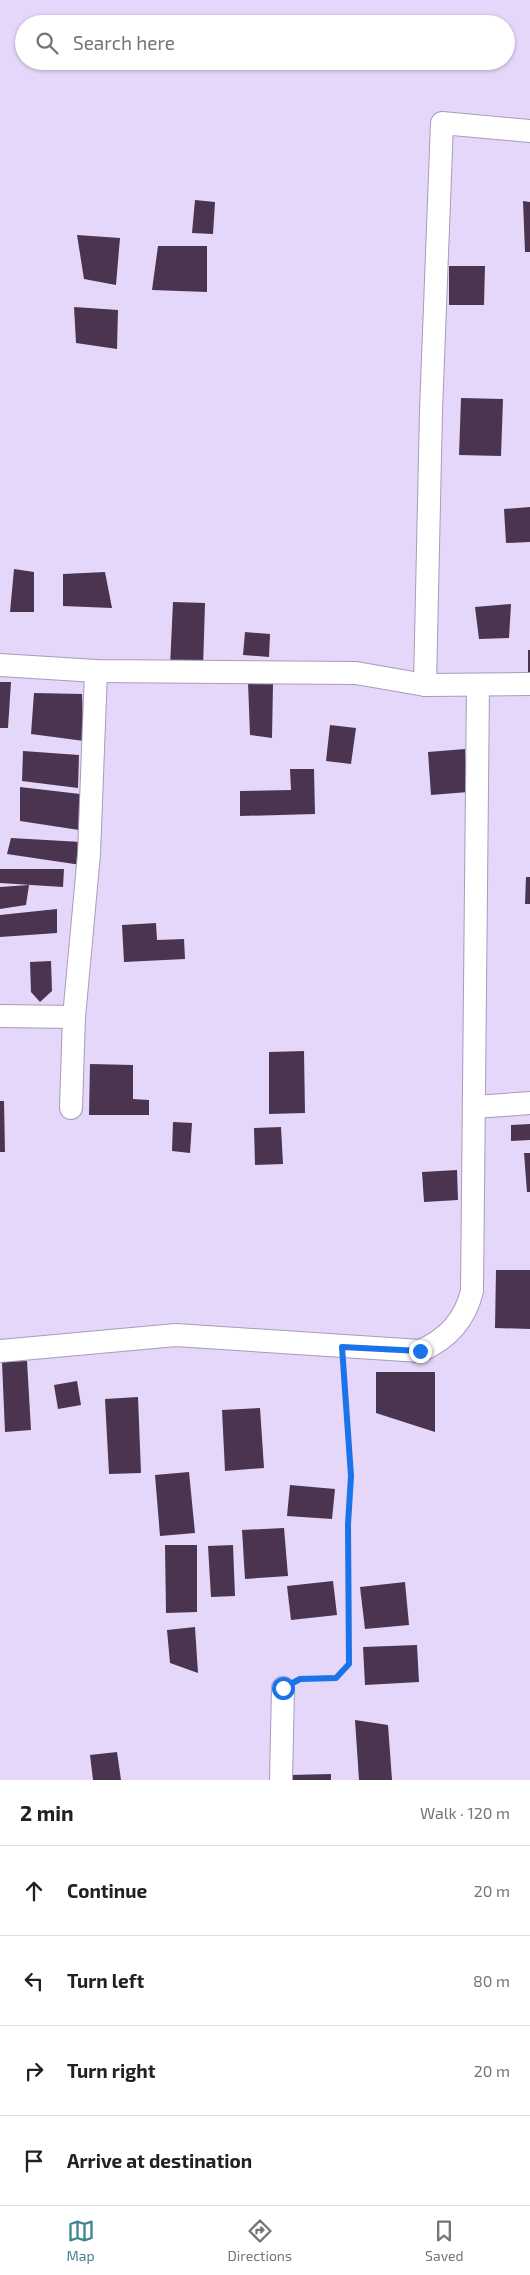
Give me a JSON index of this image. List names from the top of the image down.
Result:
{
  "page": {
    "search": "Search here",
    "heading": ["2 min", "Walk · 120 m"],
    "list": [
      ["Continue", "20 m"],
      ["Turn left", "80 m"],
      ["Turn right", "20 m"],
      "Arrive at destination"
    ],
    "nav": ["Map", "Directions", "Saved"]
  }
}
